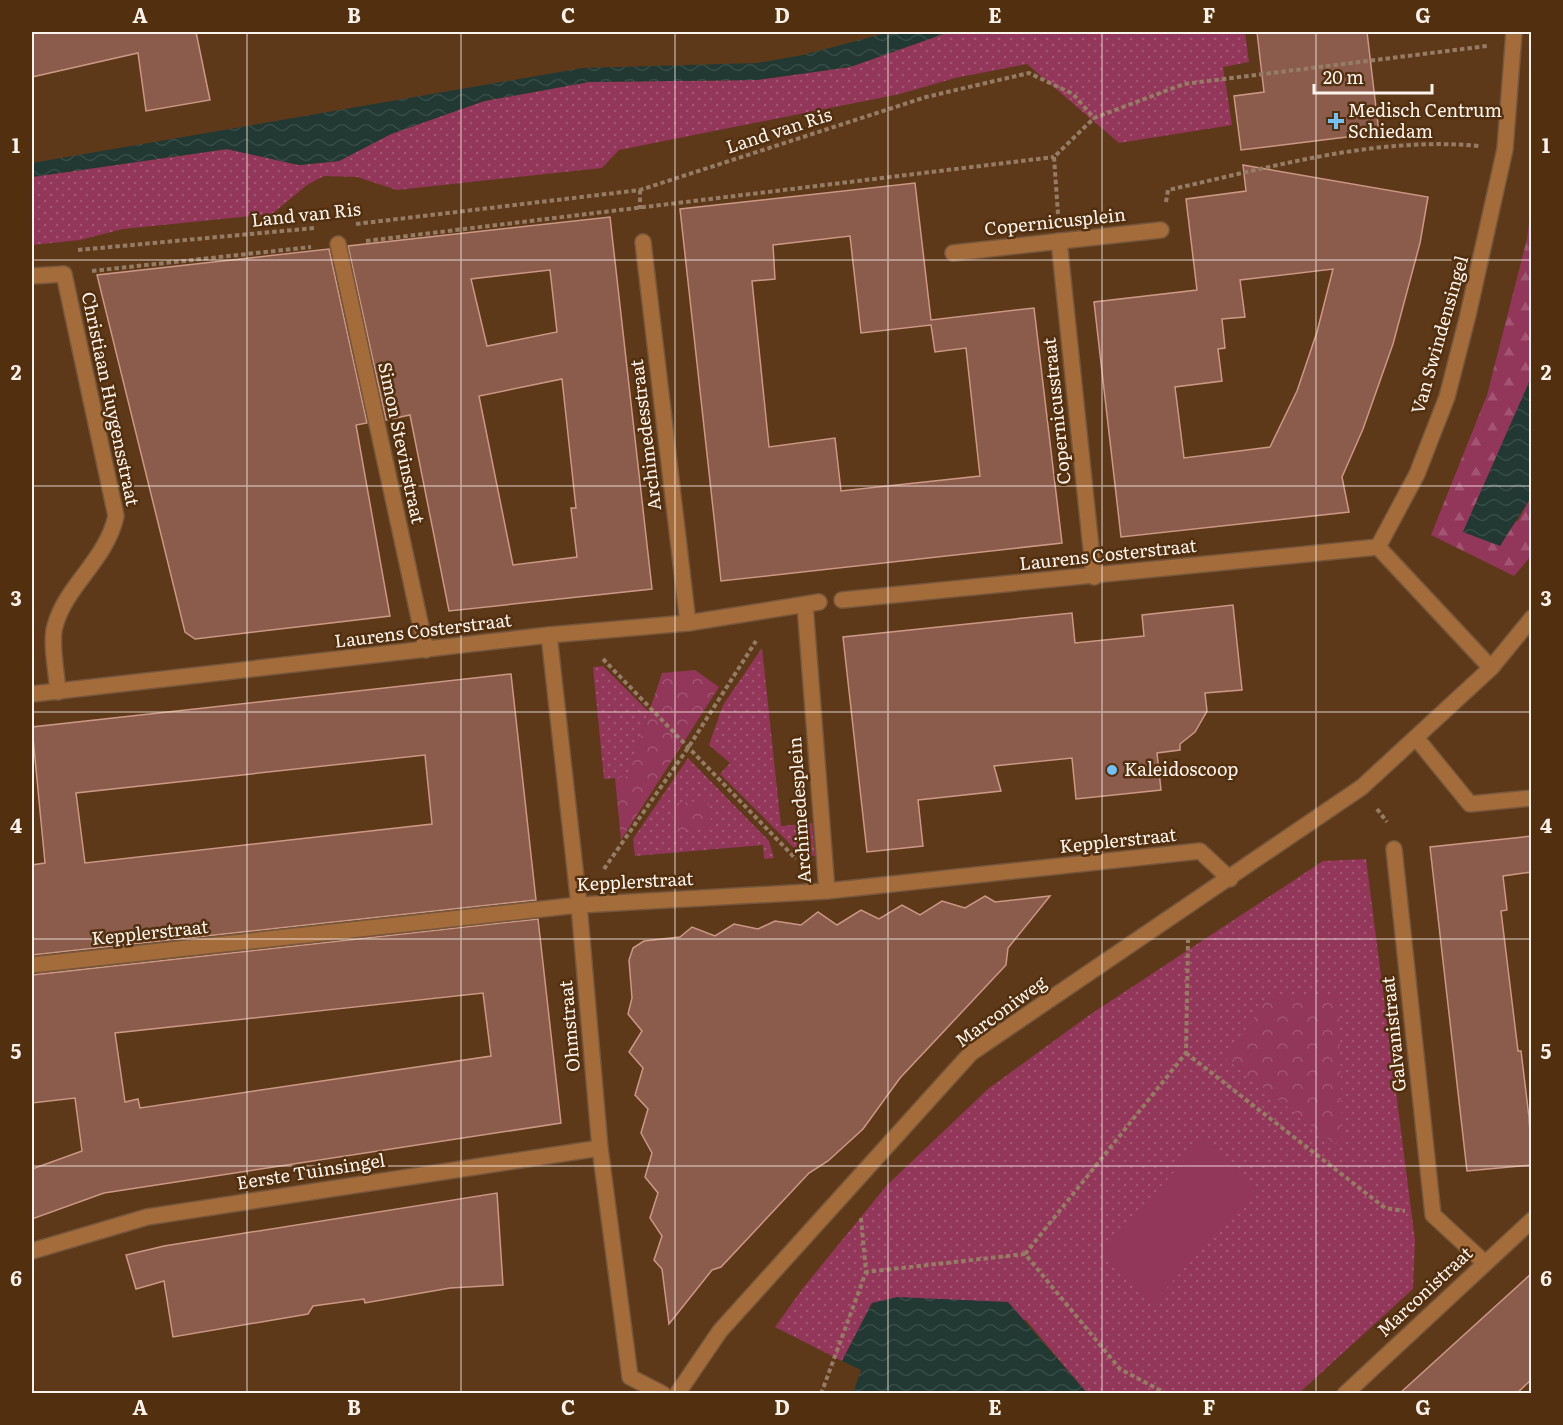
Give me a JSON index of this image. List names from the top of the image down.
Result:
{
  "streets": {
    "street": [
      "Copernicusplein",
      "Van Swindensingel",
      "Christiaan Huygensstraat",
      "Copernicusstraat",
      "Archimedesstraat",
      "Simon Stevinstraat",
      "Laurens Costerstraat",
      "Archimedesplein",
      "Kepplerstraat",
      "Marconiweg",
      "Ohmstraat",
      "Galvanistraat",
      "Eerste Tuinsingel",
      "Marconistraat"
    ],
    "path": ["Land van Ris"]
  },
  "crossings": [
    ["Land van Ris", "Christiaan Huygensstraat"],
    ["Copernicusplein", "Copernicusstraat"],
    ["Van Swindensingel", "Laurens Costerstraat"],
    ["Christiaan Huygensstraat", "Laurens Costerstraat"],
    ["Copernicusstraat", "Laurens Costerstraat"],
    ["Archimedesstraat", "Laurens Costerstraat"],
    ["Simon Stevinstraat", "Laurens Costerstraat"],
    ["Laurens Costerstraat", "Archimedesplein"],
    ["Laurens Costerstraat", "Ohmstraat"],
    ["Archimedesplein", "Kepplerstraat"],
    ["Kepplerstraat", "Marconiweg"],
    ["Kepplerstraat", "Ohmstraat"],
    ["Ohmstraat", "Eerste Tuinsingel"]
  ],
  "places": {
    "health": ["Medisch Centrum Schiedam"],
    "other": ["Kaleidoscoop"]
  },
  "scale_bar": "20 m",
  "grid": {
    "columns": [
      "A",
      "B",
      "C",
      "D",
      "E",
      "F",
      "G"
    ],
    "rows": [
      "1",
      "2",
      "3",
      "4",
      "5",
      "6"
    ]
  }
}
